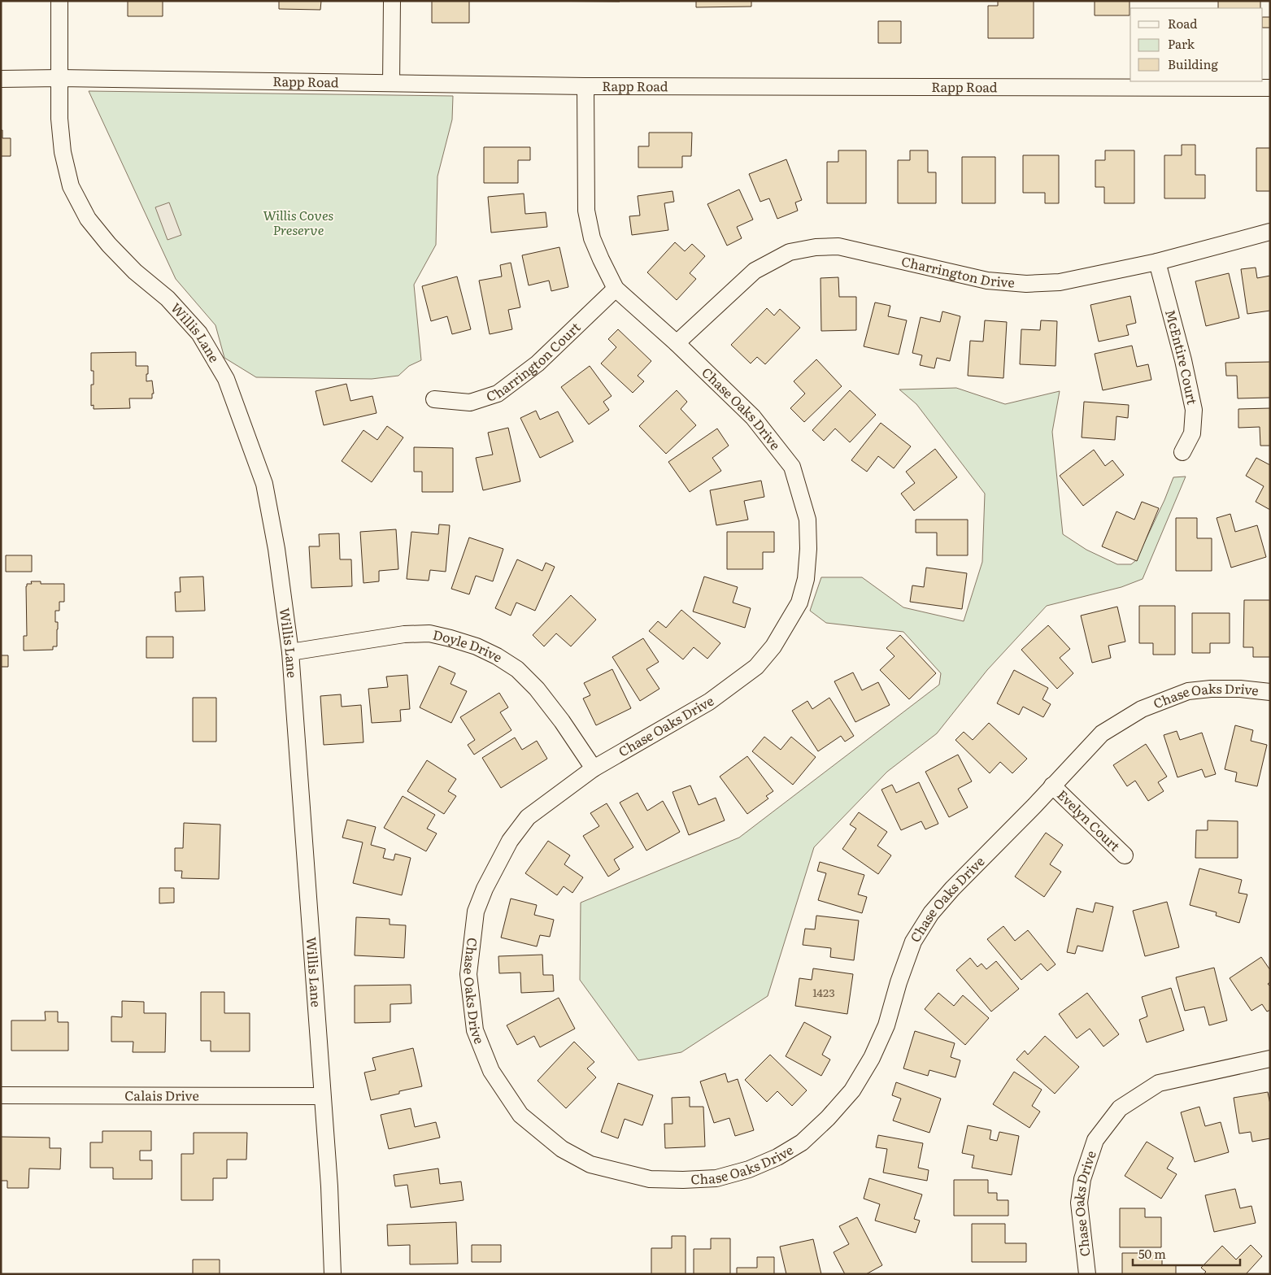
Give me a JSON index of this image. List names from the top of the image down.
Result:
{
  "streets": {
    "street": [
      "Rapp Road",
      "Charrington Drive",
      "Willis Lane",
      "McEntire Court",
      "Charrington Court",
      "Chase Oaks Drive",
      "Doyle Drive",
      "Evelyn Court",
      "Calais Drive"
    ]
  },
  "crossings": [
    ["Rapp Road", "Willis Lane"],
    ["Rapp Road", "Chase Oaks Drive"],
    ["Charrington Drive", "McEntire Court"],
    ["Charrington Drive", "Chase Oaks Drive"],
    ["Willis Lane", "Doyle Drive"],
    ["Willis Lane", "Calais Drive"],
    ["Charrington Court", "Chase Oaks Drive"],
    ["Chase Oaks Drive", "Doyle Drive"],
    ["Chase Oaks Drive", "Evelyn Court"]
  ],
  "parks": ["Willis Coves Preserve"],
  "house_numbers": ["1423"],
  "legend": ["Road", "Park", "Building"],
  "scale_bar": "50 m"
}
